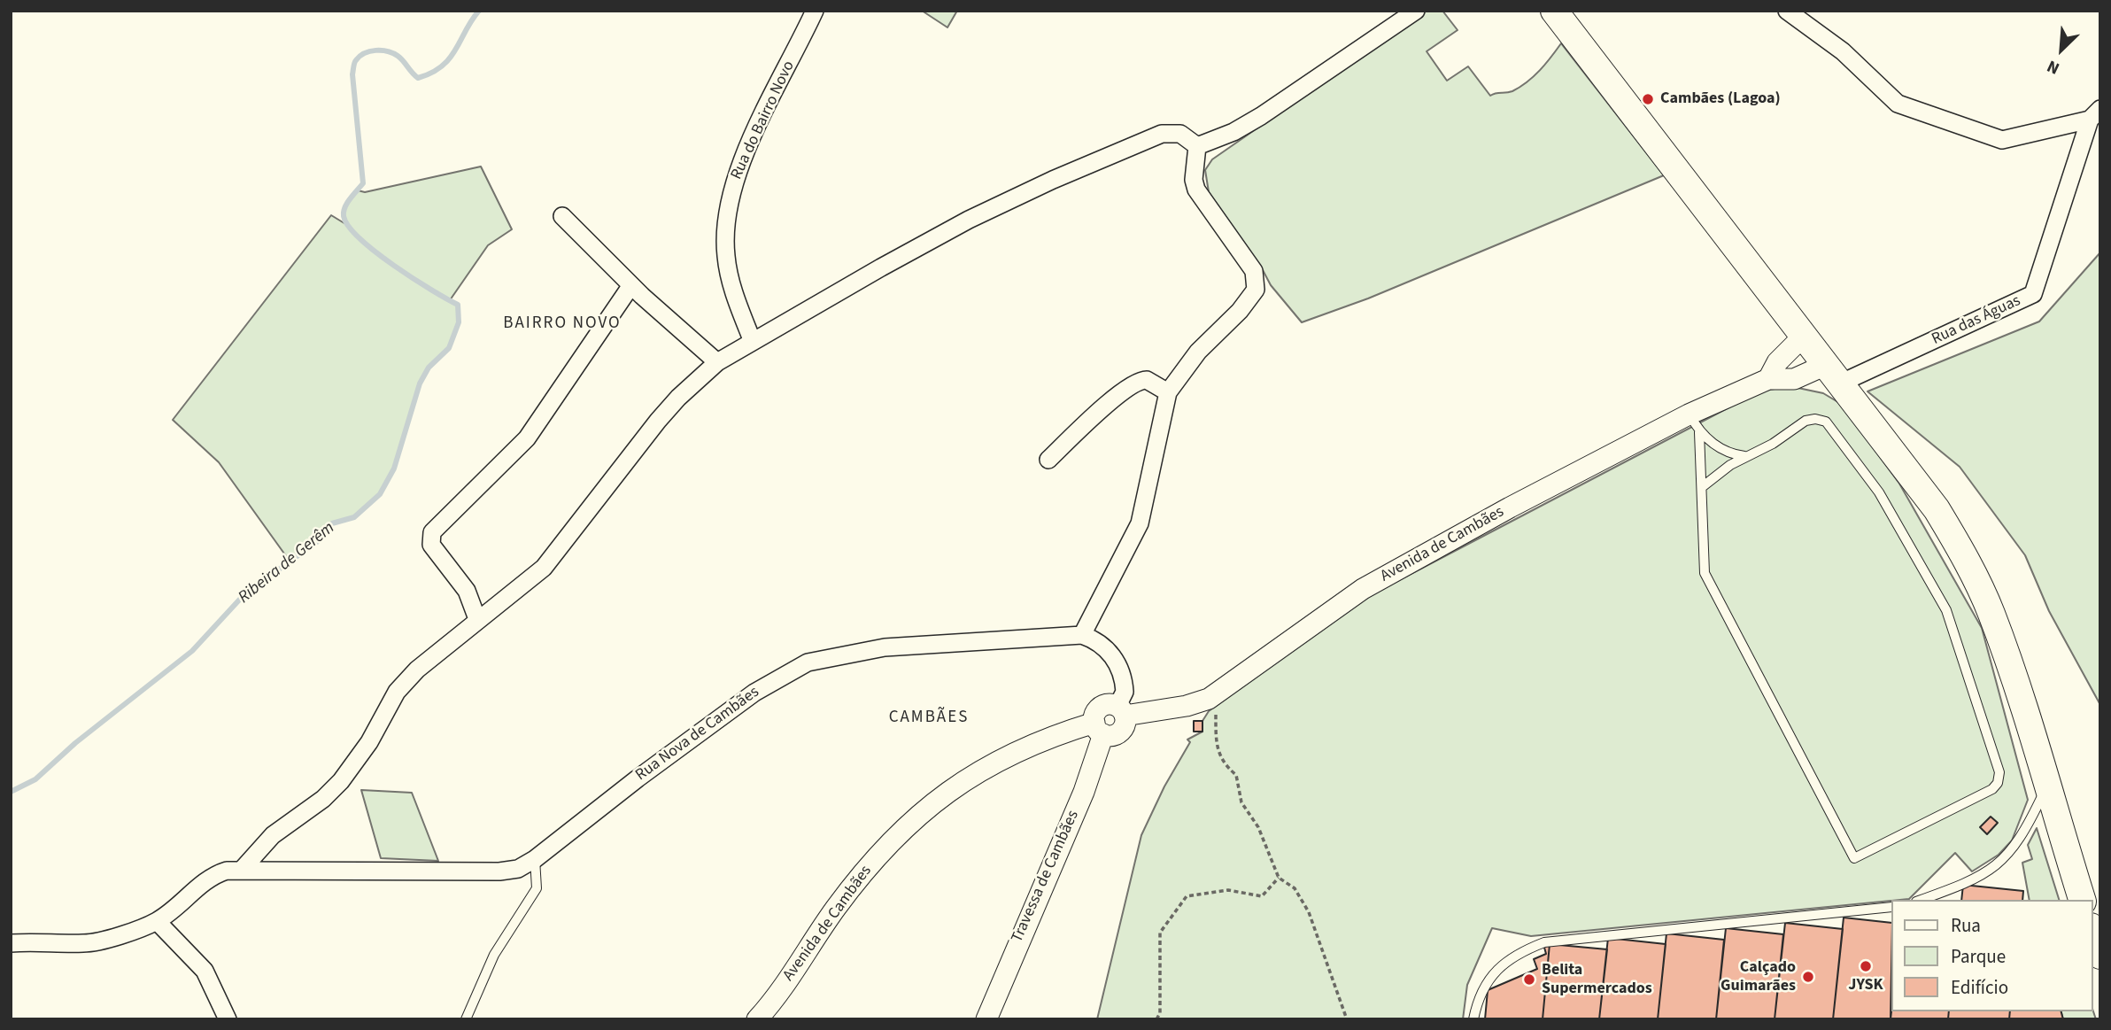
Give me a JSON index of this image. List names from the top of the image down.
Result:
{
  "streets": {
    "street": [
      "Rua do Bairro Novo",
      "Rua das Águas",
      "Avenida de Cambães",
      "Rua Nova de Cambães",
      "Travessa de Cambães"
    ]
  },
  "crossings": [
    ["Rua das Águas", "Avenida de Cambães"],
    ["Avenida de Cambães", "Travessa de Cambães"]
  ],
  "districts": ["BAIRRO NOVO", "CAMBÃES"],
  "water": ["Ribeira de Gerêm"],
  "places": [
    "Cambães (Lagoa)",
    "JYSK",
    "Calçado Guimarães",
    "Belita Supermercados"
  ],
  "legend": ["Rua", "Parque", "Edifício"],
  "north": "bottom left"
}
